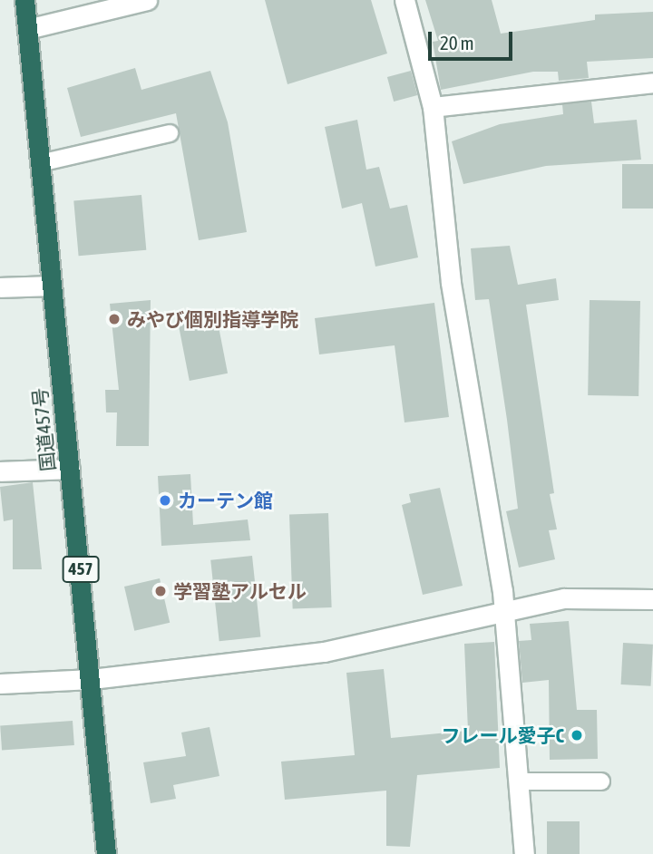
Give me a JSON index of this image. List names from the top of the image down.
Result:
{
  "streets": {
    "highway": ["国道457号", "457"]
  },
  "places": [
    "みやび個別指導学院",
    "カーテン館",
    "学習塾アルセル",
    "フレール愛子C"
  ],
  "scale_bar": "20 m"
}
